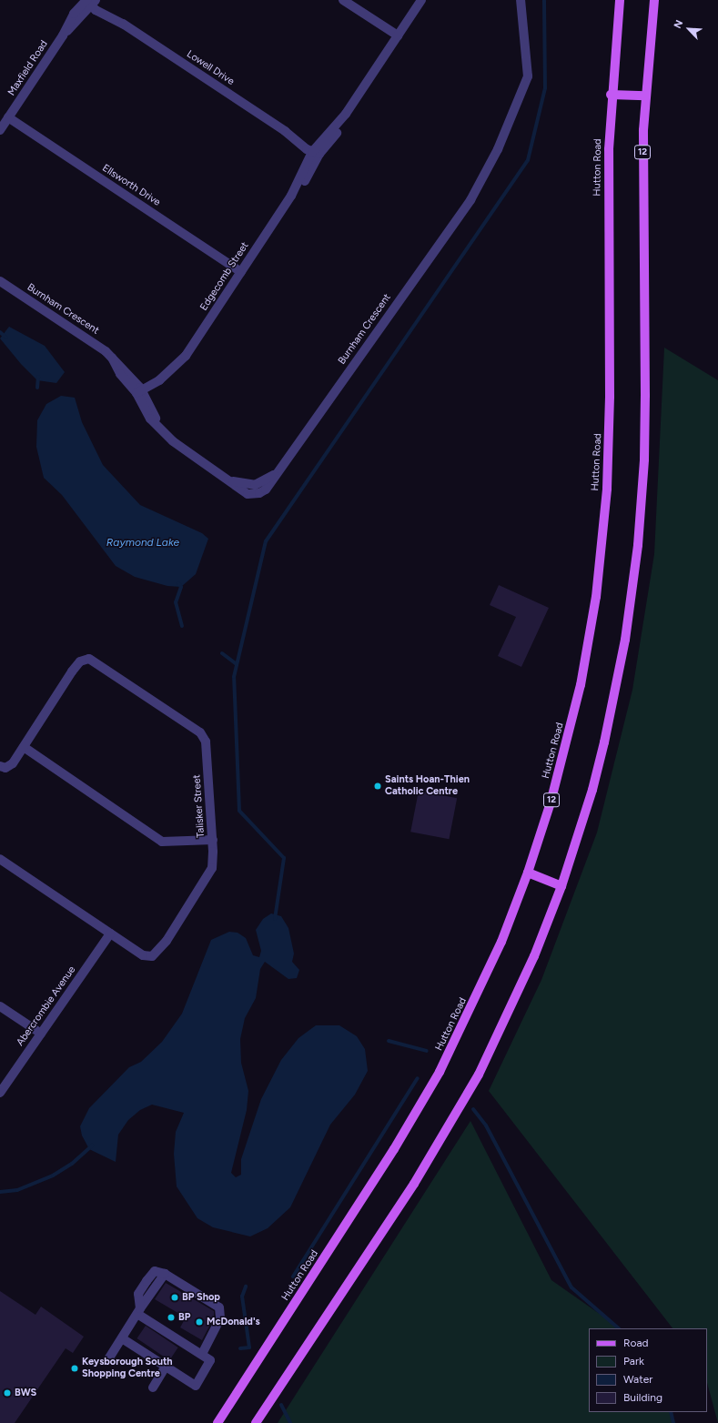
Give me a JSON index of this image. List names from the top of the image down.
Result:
{
  "streets": {
    "main road": ["12", "Hutton Road"],
    "street": [
      "Maxfield Road",
      "Lowell Drive",
      "Ellsworth Drive",
      "Edgecomb Street",
      "Burnham Crescent",
      "Talisker Street",
      "Abercrombie Avenue"
    ]
  },
  "crossings": [
    ["Maxfield Road", "Lowell Drive"],
    ["Maxfield Road", "Ellsworth Drive"],
    ["Lowell Drive", "Edgecomb Street"],
    ["Ellsworth Drive", "Edgecomb Street"],
    ["Edgecomb Street", "Burnham Crescent"],
    ["Talisker Street", "Abercrombie Avenue"]
  ],
  "water": ["Raymond Lake"],
  "places": [
    "Saints Hoan-Thien Catholic Centre",
    "BP Shop",
    "BP",
    "McDonald's",
    "Keysborough South Shopping Centre",
    "BWS"
  ],
  "legend": [
    "Road",
    "Park",
    "Water",
    "Building"
  ],
  "north": "top left"
}
